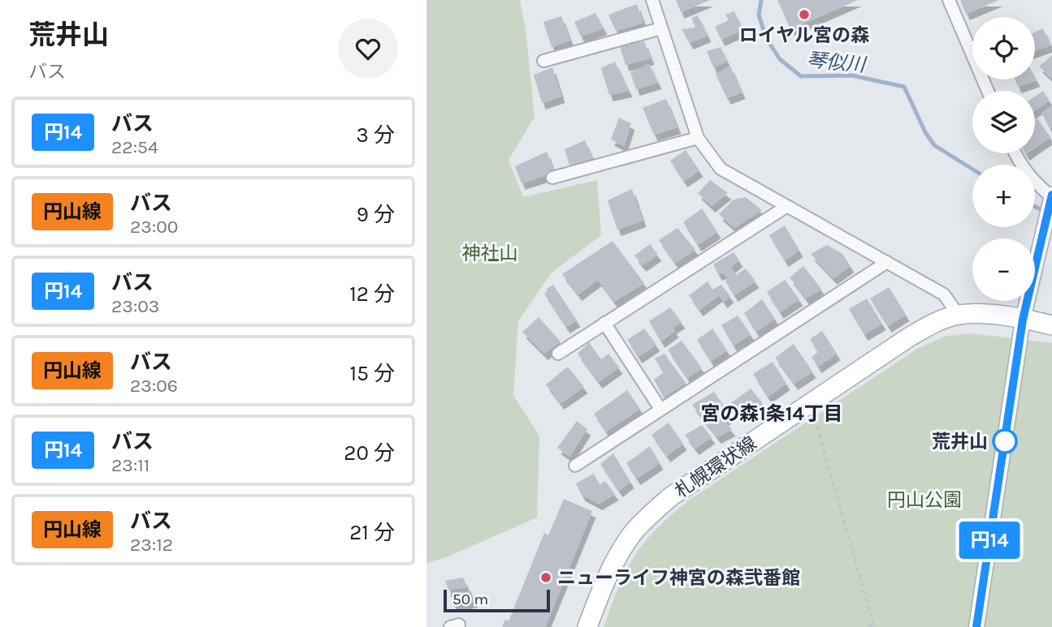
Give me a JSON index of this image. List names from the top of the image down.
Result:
{
  "streets": {
    "main road": ["札幌環状線"]
  },
  "districts": ["宮の森1条14丁目"],
  "water": ["琴似川"],
  "parks": ["神社山", "円山公園"],
  "places": ["ロイヤル宮の森", "荒井山", "ニューライフ神宮の森弐番館"],
  "lines": ["bus line 円14"],
  "scale_bar": "50 m",
  "page": {
    "heading": ["荒井山", "バス"],
    "on_map": "円14",
    "map_buttons": ["+", "−"],
    "list": [
      {
        "mark": "円14",
        "name": "バス",
        "note": "22:54",
        "value": "3 分"
      },
      {
        "mark": "円山線",
        "name": "バス",
        "note": "23:00",
        "value": "9 分"
      },
      {
        "mark": "円14",
        "name": "バス",
        "note": "23:03",
        "value": "12 分"
      },
      {
        "mark": "円山線",
        "name": "バス",
        "note": "23:06",
        "value": "15 分"
      },
      {
        "mark": "円14",
        "name": "バス",
        "note": "23:11",
        "value": "20 分"
      },
      {
        "mark": "円山線",
        "name": "バス",
        "note": "23:12",
        "value": "21 分"
      }
    ],
    "scale": "50 m"
  }
}
